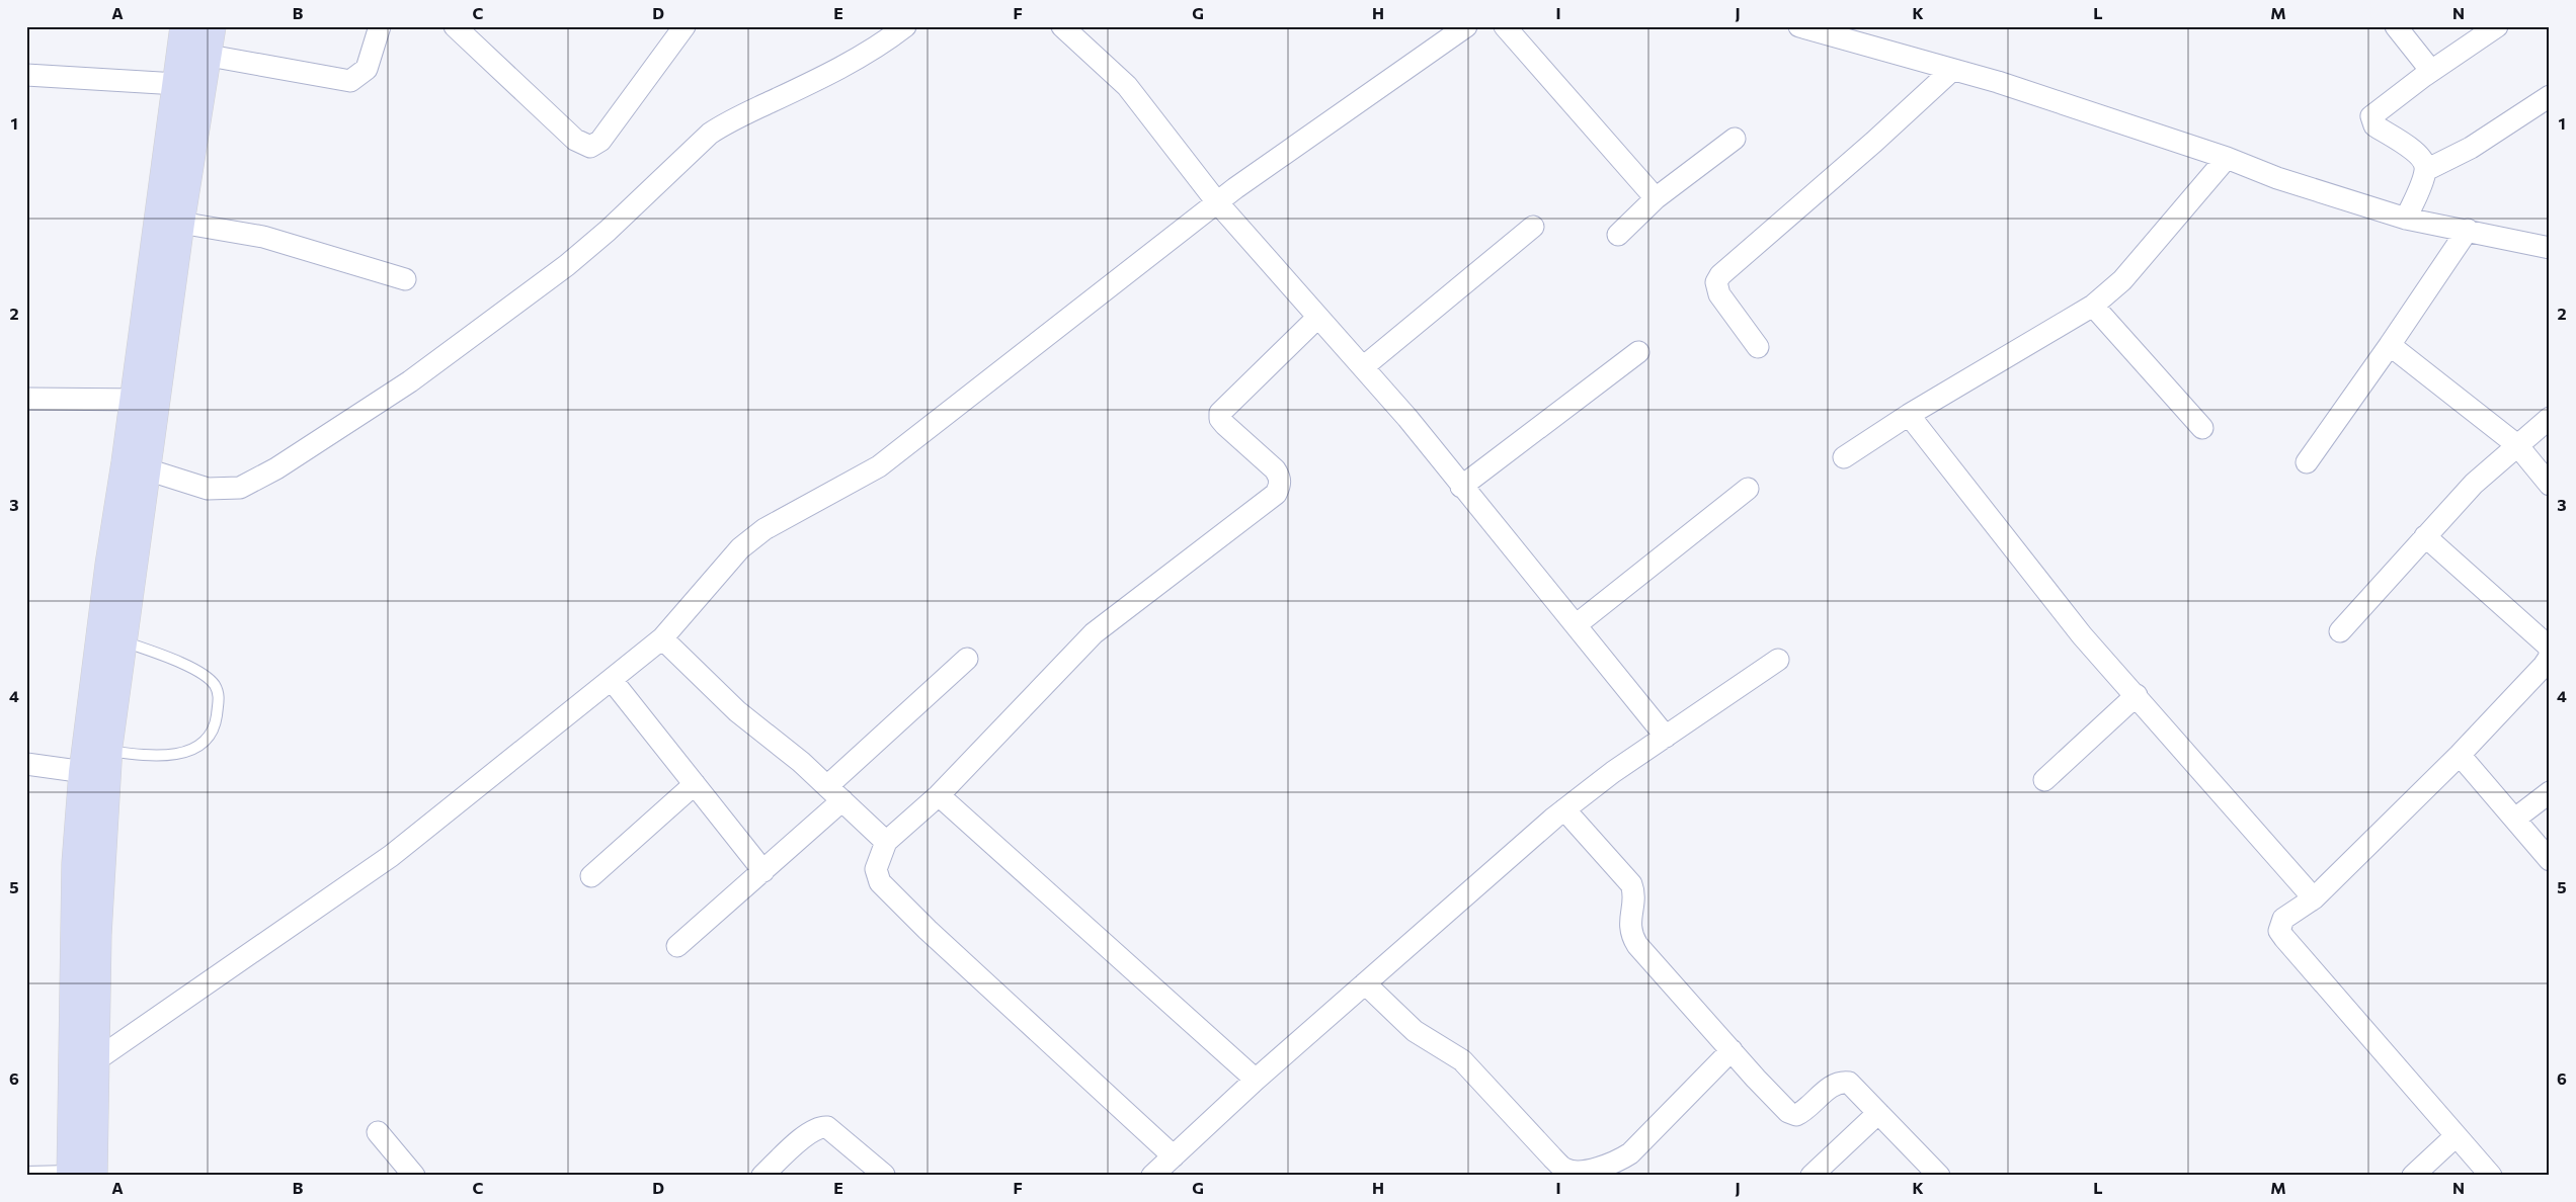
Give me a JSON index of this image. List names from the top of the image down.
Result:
{
  "grid": {
    "columns": [
      "A",
      "B",
      "C",
      "D",
      "E",
      "F",
      "G",
      "H",
      "I",
      "J",
      "K",
      "L",
      "M",
      "N"
    ],
    "rows": [
      "1",
      "2",
      "3",
      "4",
      "5",
      "6"
    ]
  }
}
